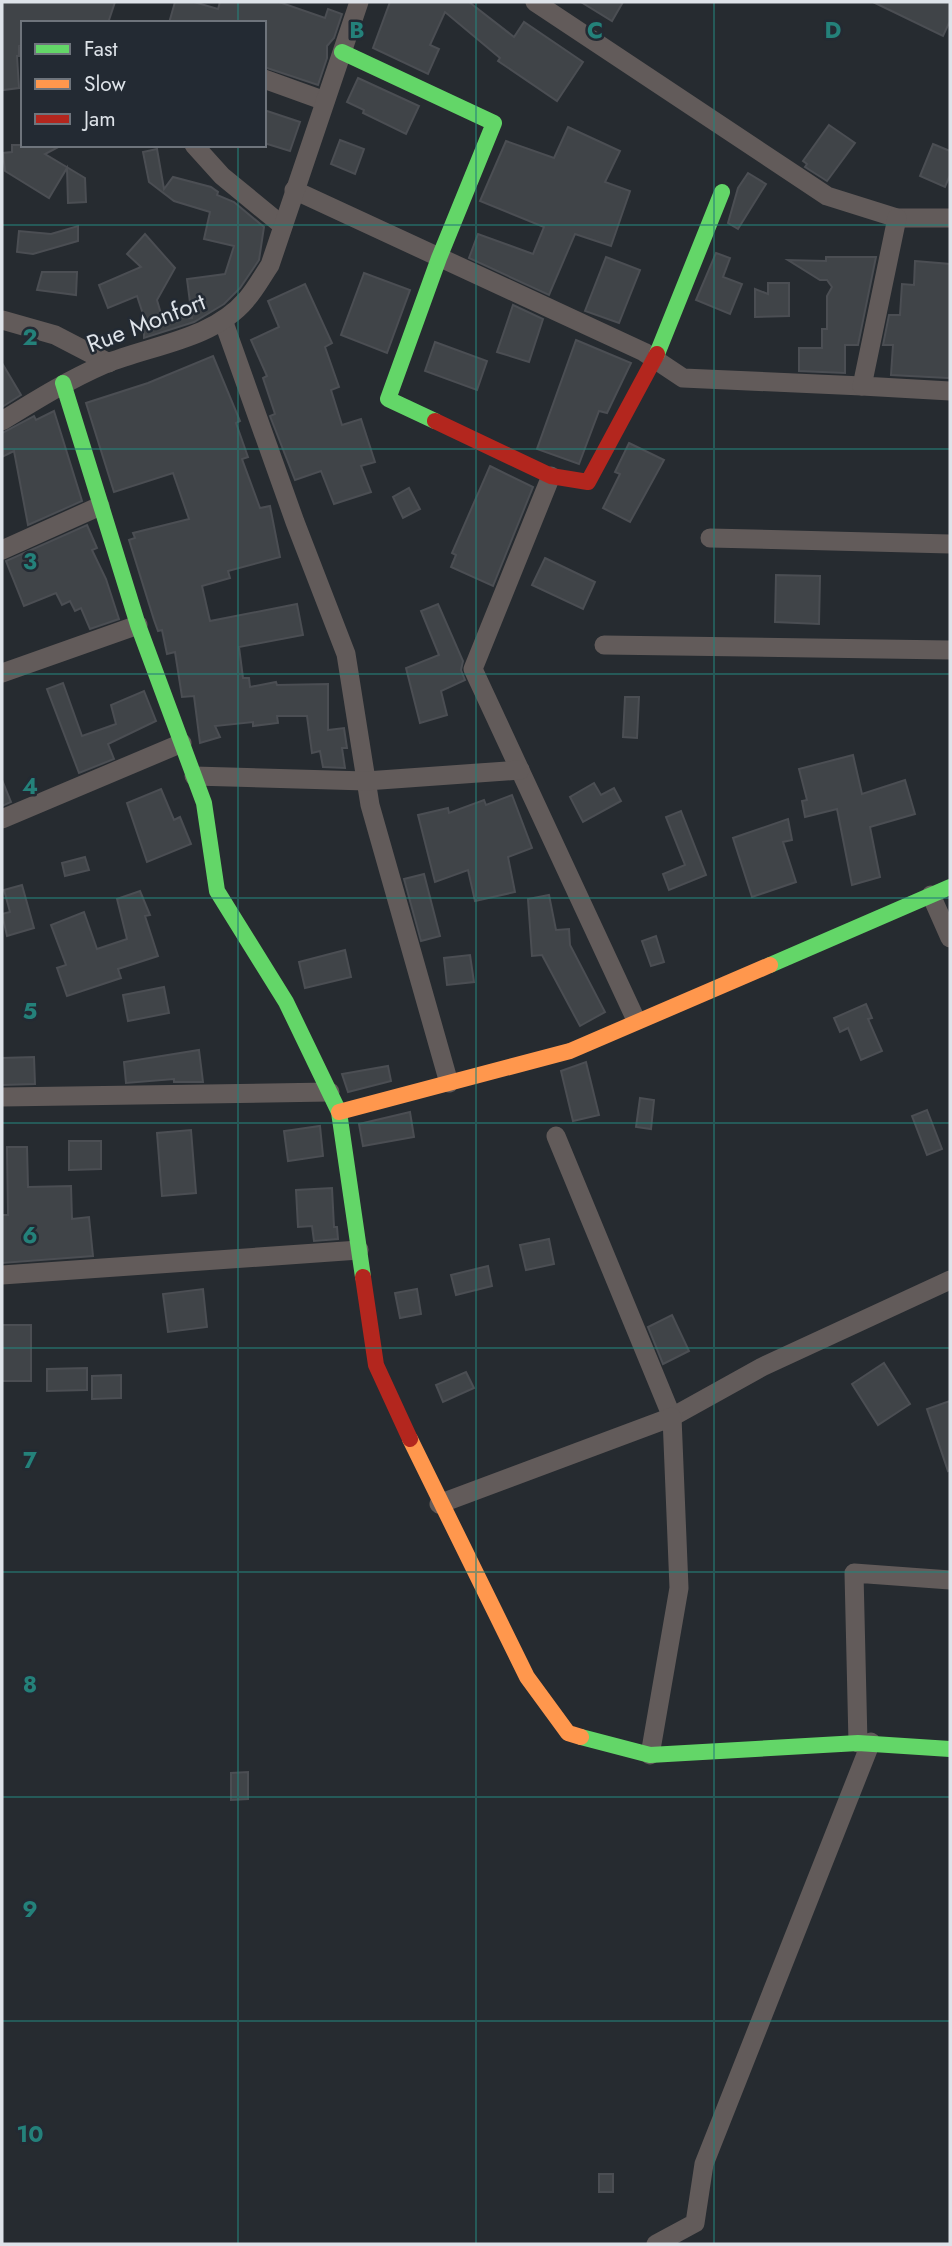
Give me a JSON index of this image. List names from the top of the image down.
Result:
{
  "streets": {
    "street": ["Rue Monfort"]
  },
  "legend": ["Fast", "Slow", "Jam"],
  "grid": {
    "columns": ["B", "C", "D"],
    "rows": [
      "2",
      "3",
      "4",
      "5",
      "6",
      "7",
      "8",
      "9",
      "10"
    ]
  }
}
